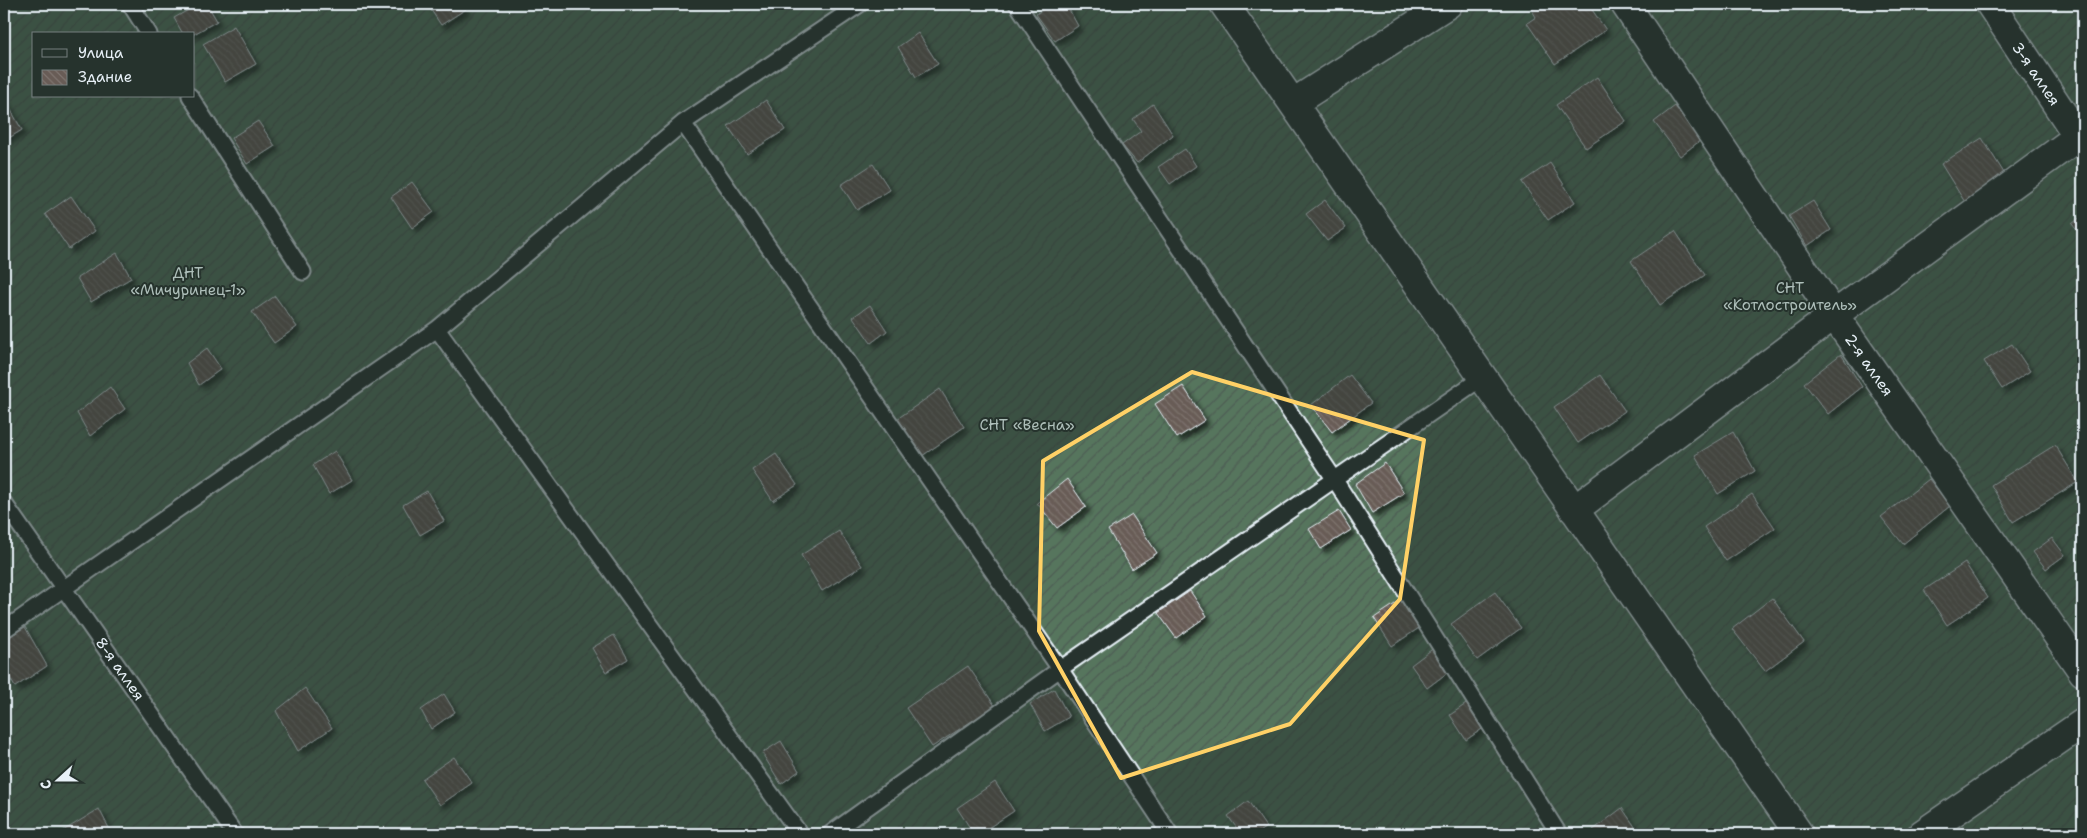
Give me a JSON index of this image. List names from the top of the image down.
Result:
{
  "streets": {
    "street": ["3-я аллея", "2-я аллея"],
    "lane": ["8-я аллея"]
  },
  "parks": ["ДНТ «Мичуринец-1»", "СНТ «Котлостроитель»", "СНТ «Весна»"],
  "legend": ["Улица", "Здание"],
  "north": "left"
}
